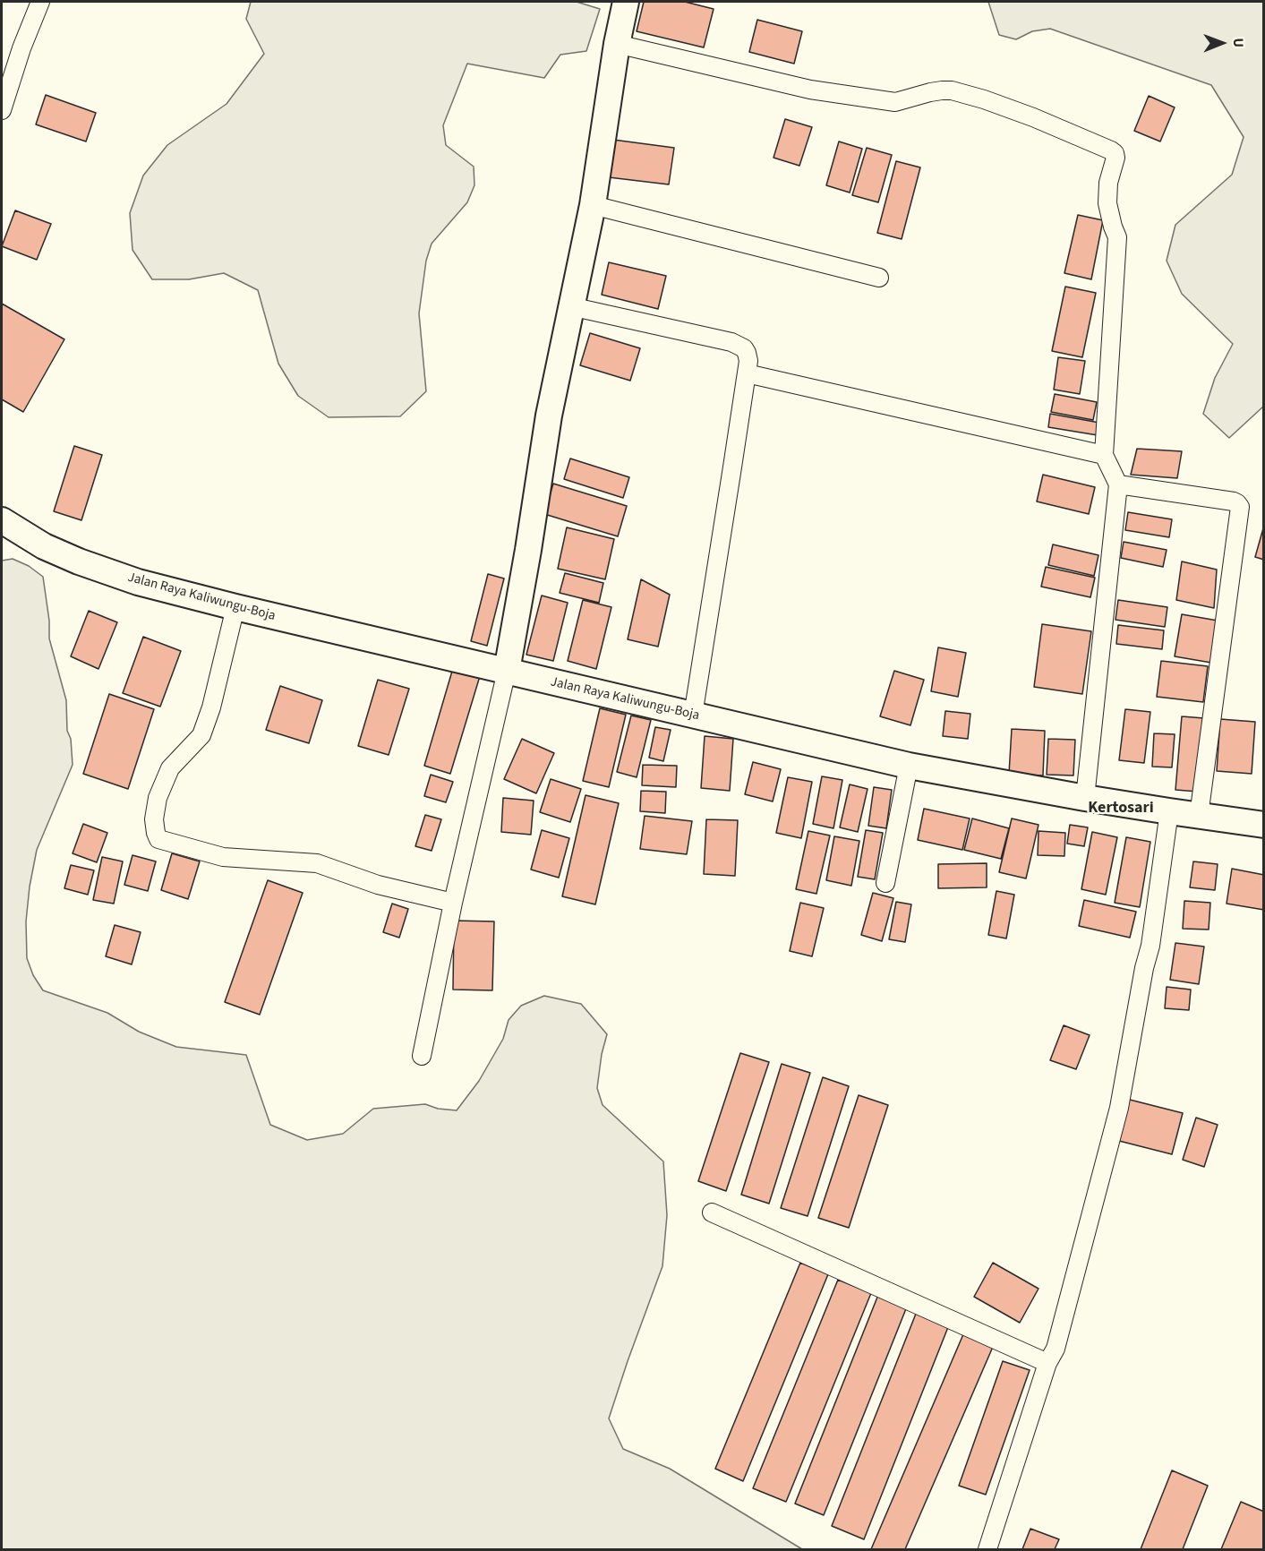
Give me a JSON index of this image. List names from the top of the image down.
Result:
{
  "streets": {
    "main road": ["Jalan Raya Kaliwungu-Boja"]
  },
  "districts": ["Kertosari"],
  "north": "right"
}
